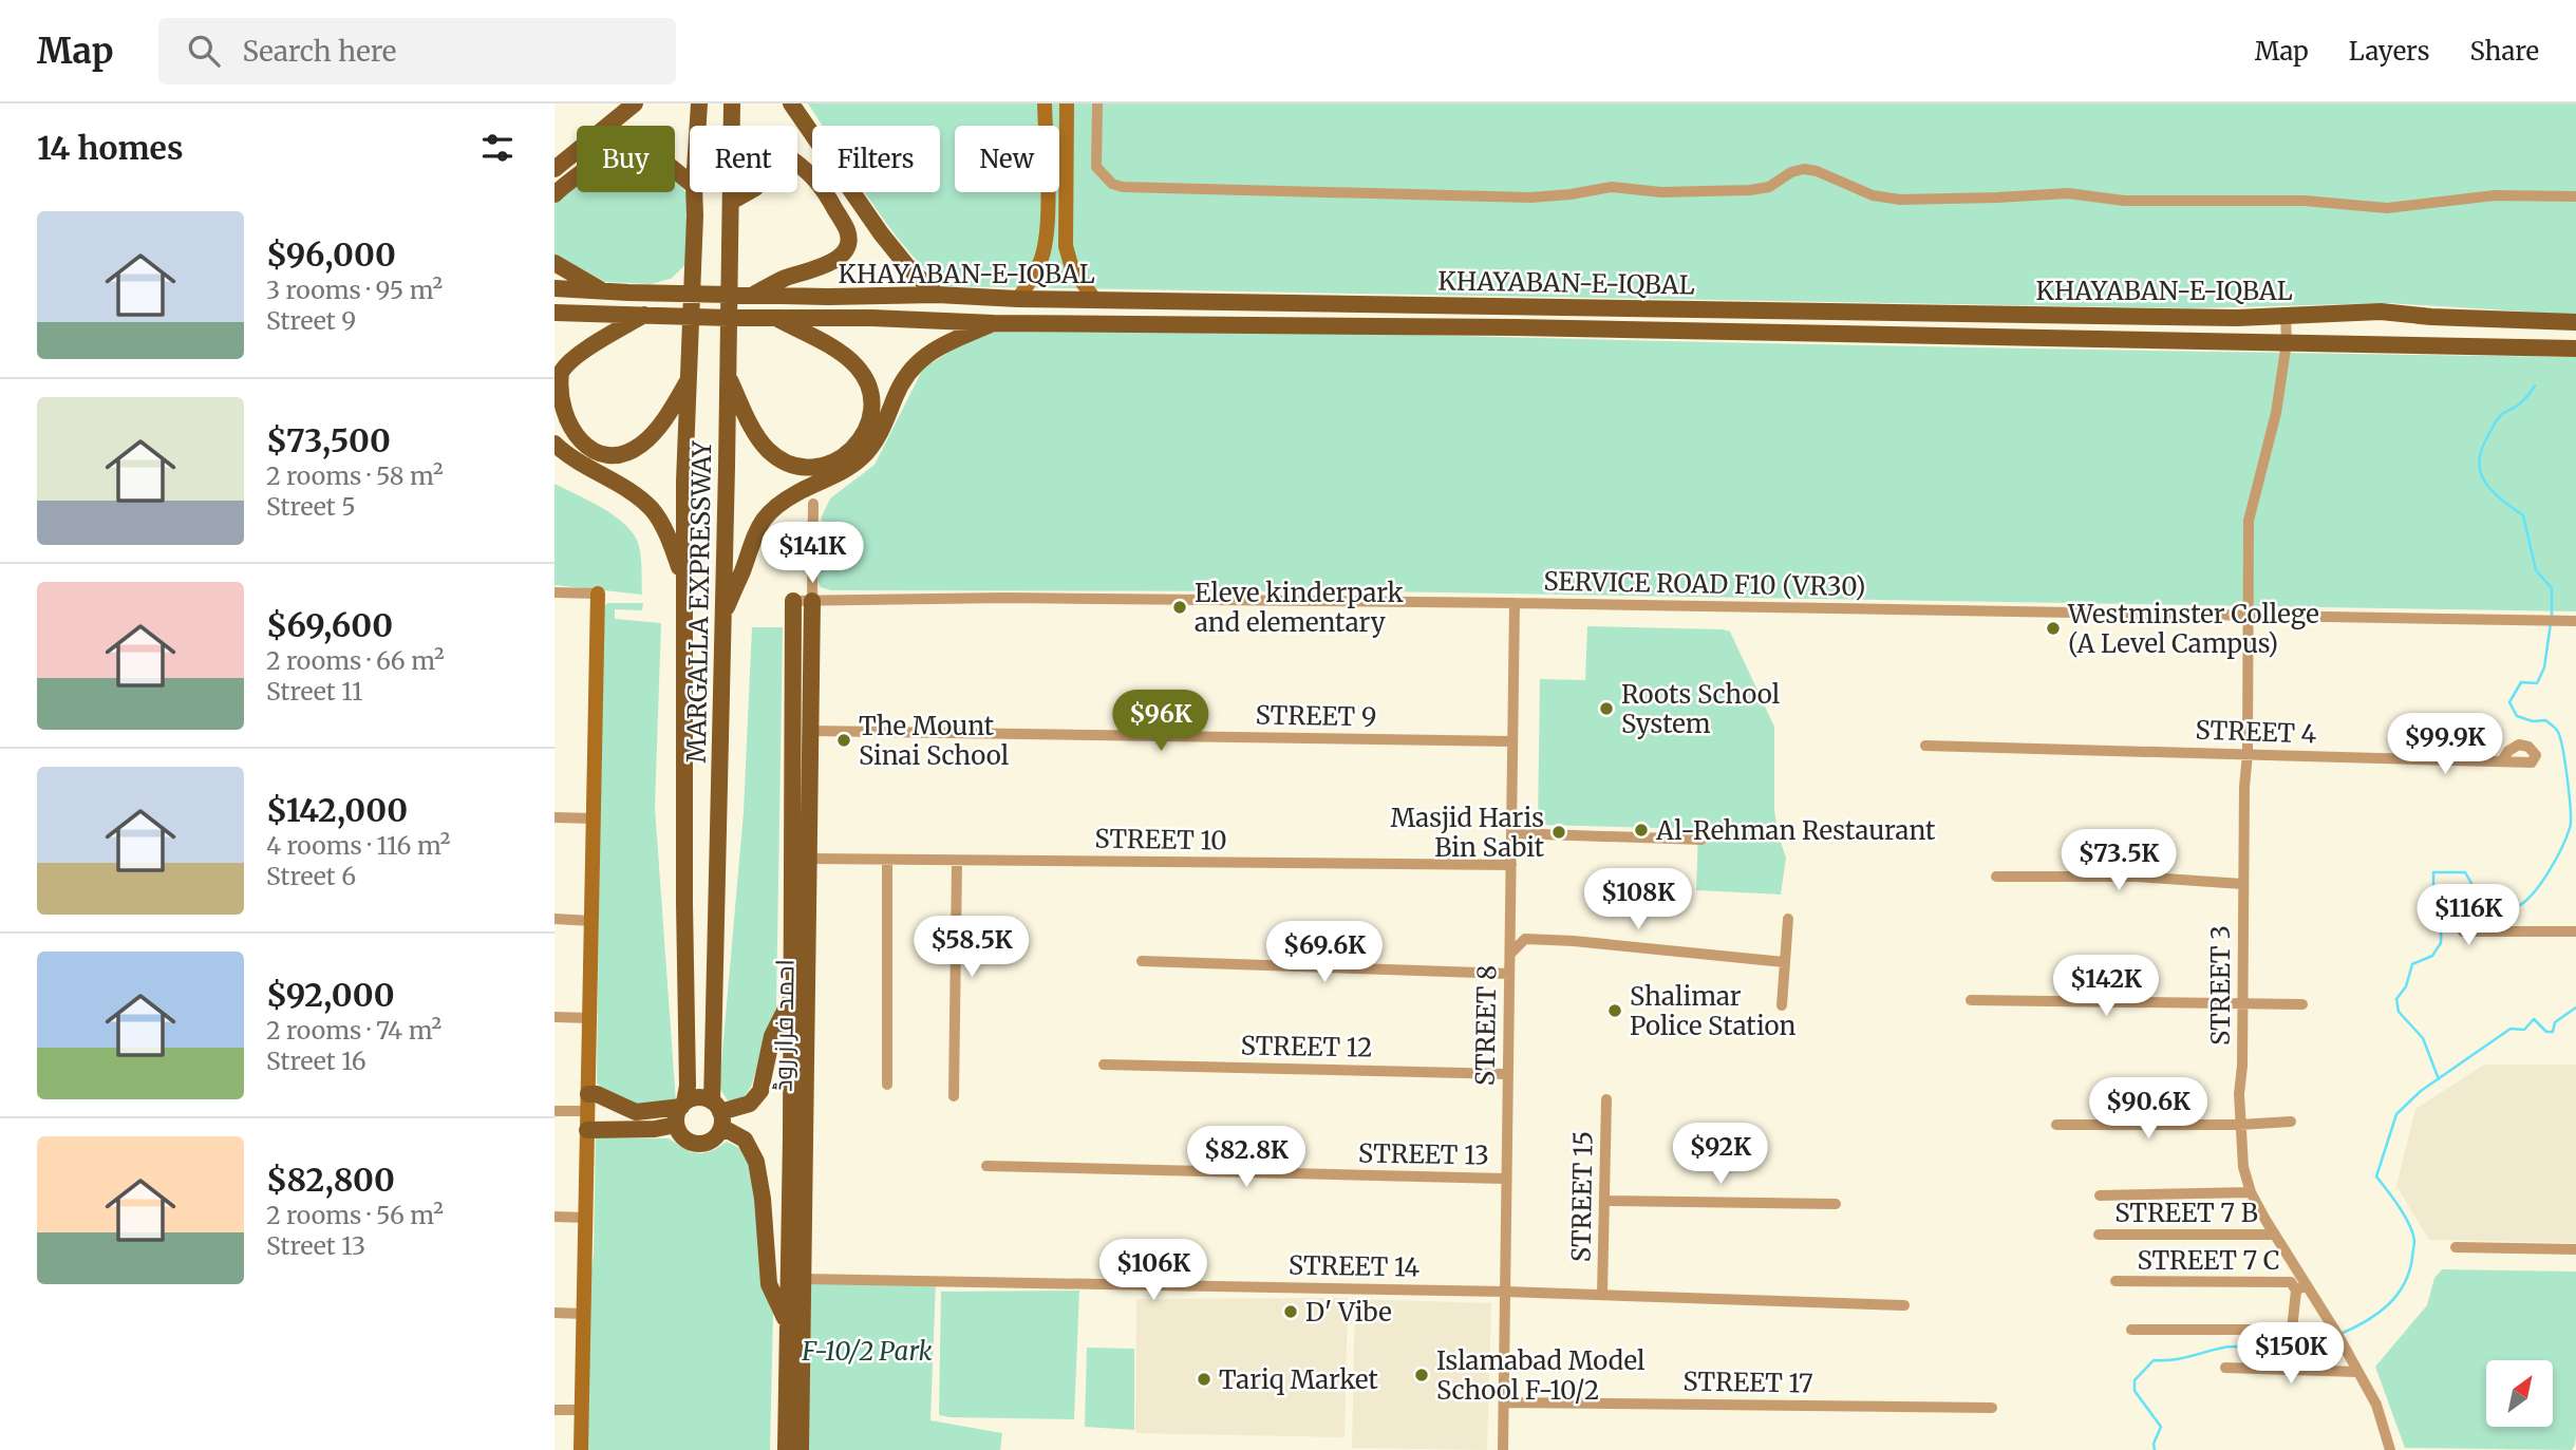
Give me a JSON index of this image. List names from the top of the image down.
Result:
{
  "streets": {
    "main road": ["KHAYABAN-E-IQBAL", "MARGALLA EXPRESSWAY", "احمد فراز روڈ"],
    "street": [
      "SERVICE ROAD F10 (VR30)",
      "STREET 9",
      "STREET 4",
      "STREET 10",
      "STREET 3",
      "STREET 8",
      "STREET 12",
      "STREET 13",
      "STREET 15",
      "STREET 7 B",
      "STREET 7 C",
      "STREET 14",
      "STREET 17"
    ]
  },
  "crossings": [
    ["KHAYABAN-E-IQBAL", "STREET 3"],
    ["SERVICE ROAD F10 (VR30)", "STREET 3"],
    ["SERVICE ROAD F10 (VR30)", "احمد فراز روڈ"],
    ["SERVICE ROAD F10 (VR30)", "STREET 8"],
    ["STREET 9", "احمد فراز روڈ"],
    ["STREET 9", "STREET 8"],
    ["STREET 4", "STREET 3"],
    ["STREET 10", "احمد فراز روڈ"],
    ["STREET 10", "STREET 8"],
    ["STREET 3", "STREET 7 B"],
    ["STREET 3", "STREET 7 C"],
    ["احمد فراز روڈ", "STREET 14"],
    ["STREET 8", "STREET 12"],
    ["STREET 8", "STREET 13"],
    ["STREET 8", "STREET 14"],
    ["STREET 8", "STREET 17"],
    ["STREET 15", "STREET 14"]
  ],
  "parks": ["F-10/2 Park"],
  "places": [
    "Eleve kinderpark and elementary",
    "Westminster College (A Level Campus)",
    "Roots School System",
    "The Mount Sinai School",
    "Al-Rehman Restaurant",
    "Masjid Haris Bin Sabit",
    "Shalimar Police Station",
    "D' Vibe",
    "Islamabad Model School F-10/2",
    "Tariq Market"
  ],
  "north": "top right",
  "page": {
    "header": "Map",
    "search": "Search here",
    "nav": ["Map", "Layers", "Share"],
    "heading": "14 homes",
    "chip": [
      "Buy",
      "Rent",
      "Filters",
      "New"
    ],
    "list": [
      {
        "name": "$96,000",
        "note": "3 rooms · 95 m² · Street 9"
      },
      {
        "name": "$73,500",
        "note": "2 rooms · 58 m² · Street 5"
      },
      {
        "name": "$69,600",
        "note": "2 rooms · 66 m² · Street 11"
      },
      {
        "name": "$142,000",
        "note": "4 rooms · 116 m² · Street 6"
      },
      {
        "name": "$92,000",
        "note": "2 rooms · 74 m² · Street 16"
      },
      {
        "name": "$82,800",
        "note": "2 rooms · 56 m² · Street 13"
      }
    ],
    "price": [
      "$141K",
      "$96K",
      "$99.9K",
      "$73.5K",
      "$108K",
      "$116K",
      "$58.5K",
      "$69.6K",
      "$142K",
      "$90.6K",
      "$92K",
      "$82.8K",
      "$106K",
      "$150K"
    ]
  }
}
